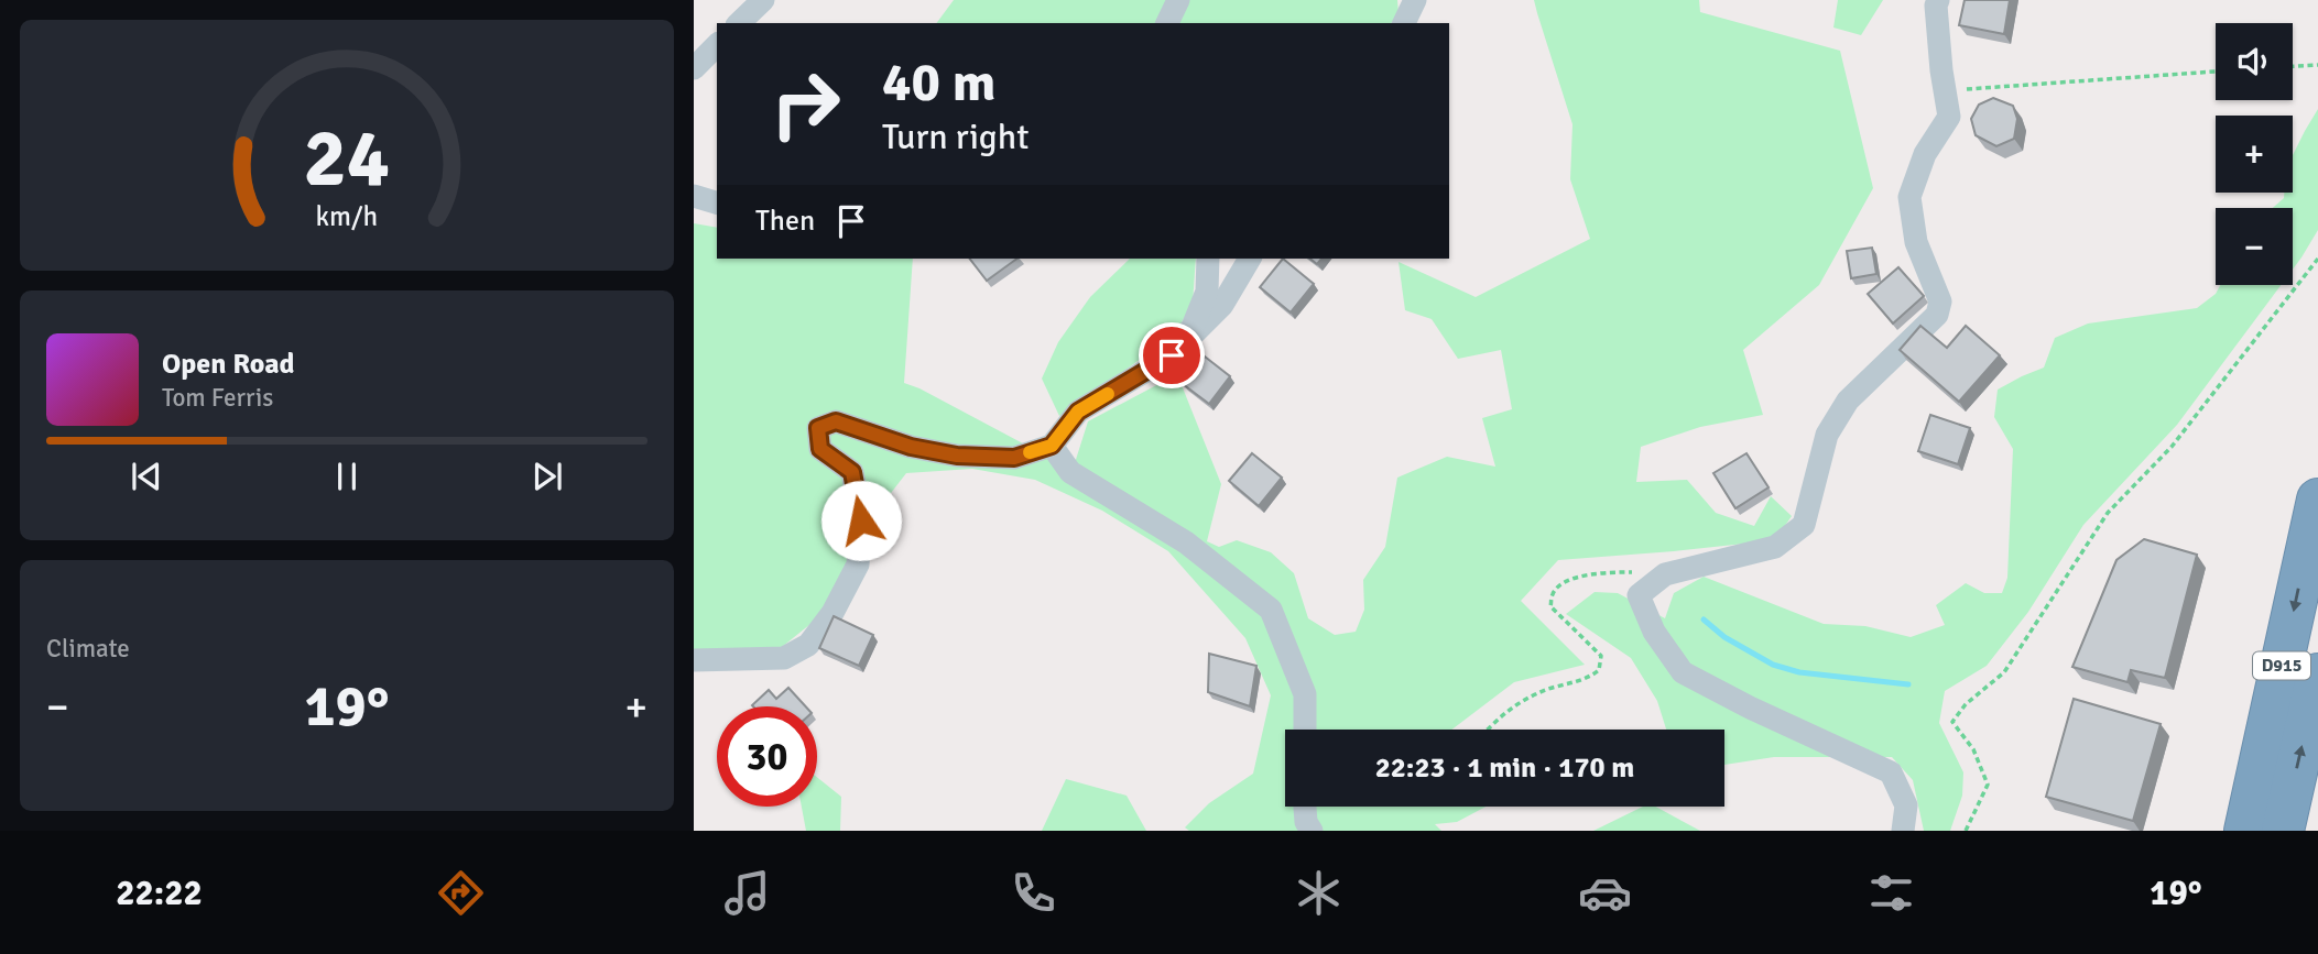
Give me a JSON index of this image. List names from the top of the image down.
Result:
{
  "streets": {
    "highway": ["D915"]
  },
  "page": {
    "map_buttons": ["+", "−"],
    "turn": ["40 m", "Turn right"],
    "then": "Then",
    "song": ["Open Road", "Tom Ferris"],
    "tile": "Climate",
    "heat": ["−", "19°", "+"],
    "limit": "30",
    "trip": "22:23 · 1 min · 170 m",
    "tabs": ["22:22", "19°"],
    "gauge": ["24", "km/h"]
  }
}
